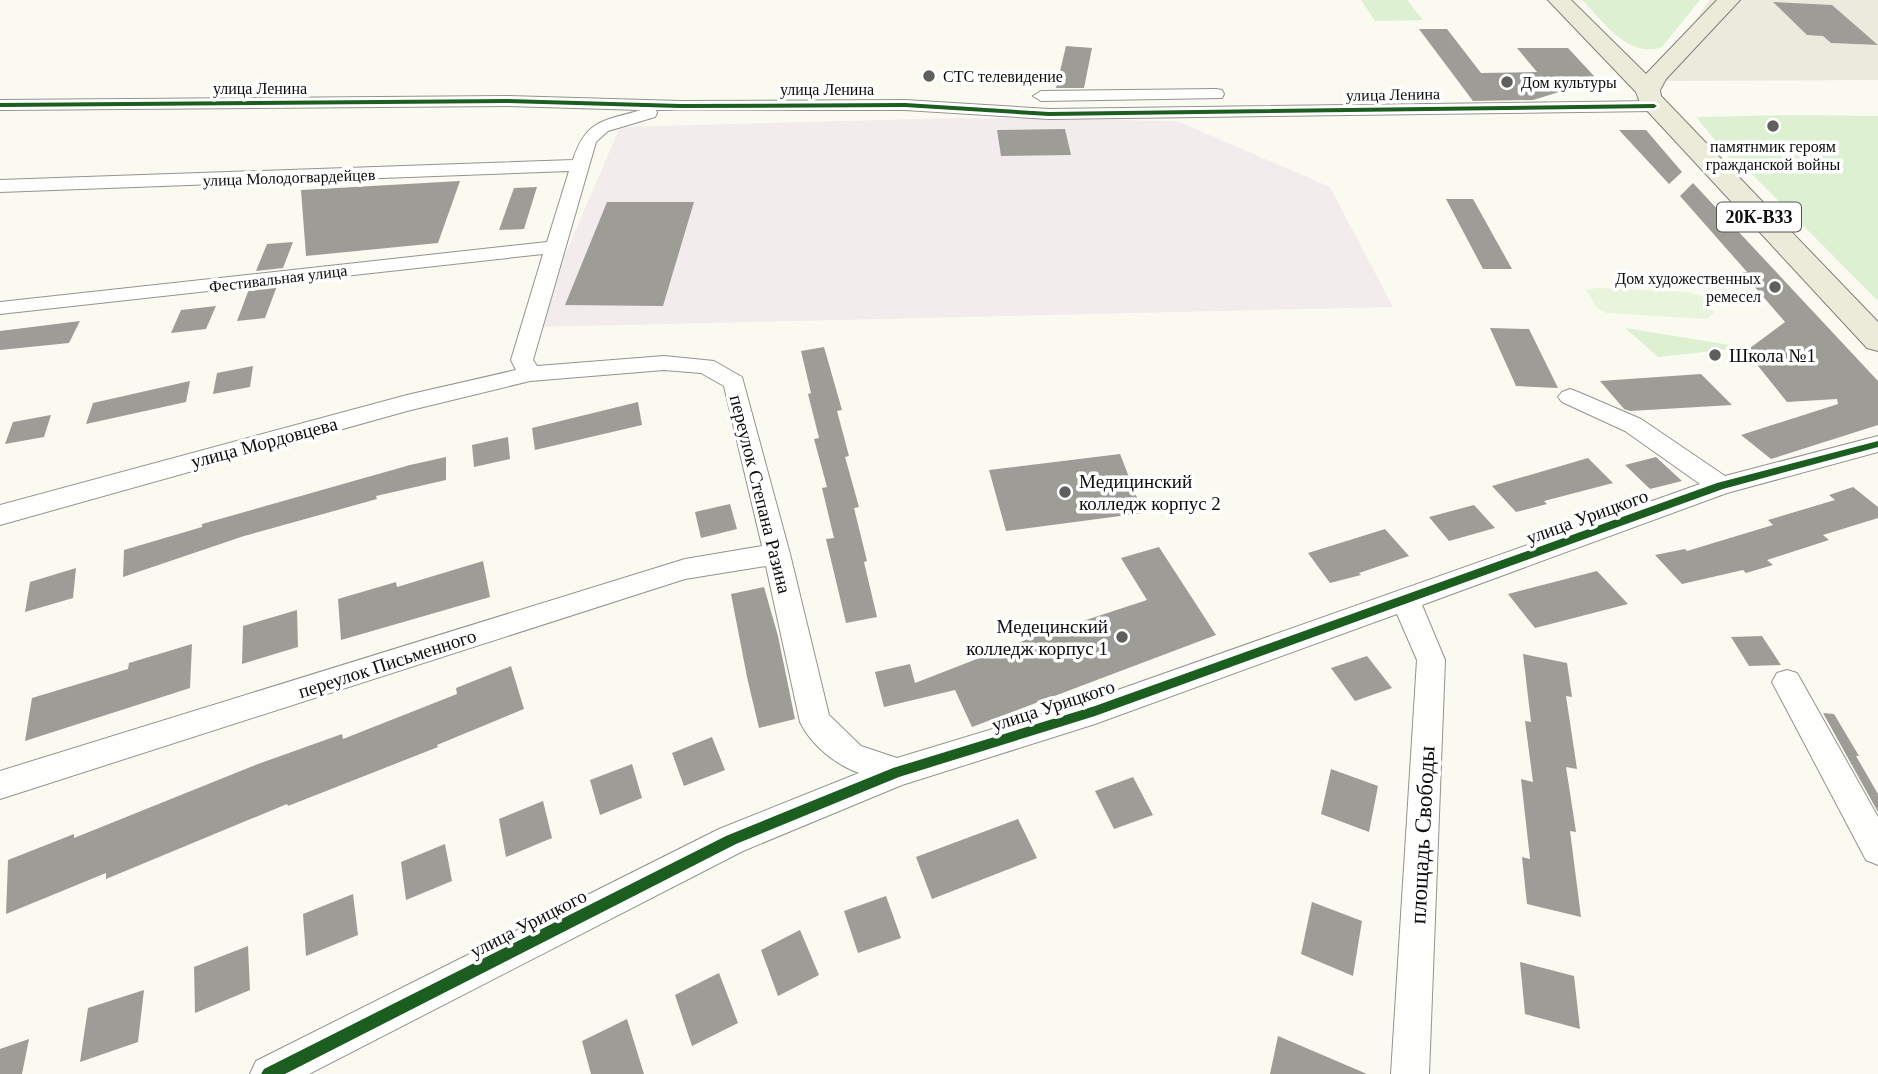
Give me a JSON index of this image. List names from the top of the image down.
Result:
{
  "streets": {
    "main road": ["20К-В33"],
    "street": [
      "улица Ленина",
      "улица Молодогвардейцев",
      "Фестивальная улица",
      "улица Мордовцева",
      "переулок Степана Разина",
      "улица Урицкого",
      "переулок Письменного",
      "площадь Свободы"
    ]
  },
  "crossings": [
    ["улица Ленина", "20К-В33"],
    ["улица Мордовцева", "переулок Степана Разина"],
    ["переулок Степана Разина", "улица Урицкого"],
    ["переулок Степана Разина", "переулок Письменного"],
    ["улица Урицкого", "площадь Свободы"]
  ],
  "places": [
    "СТС телевидение",
    "Дом культуры",
    "памятнмик героям гражданской войны",
    "Дом художественных ремесел",
    "Школа №1",
    "Медицинский колледж корпус 2",
    "Медецинский колледж корпус 1"
  ]
}
